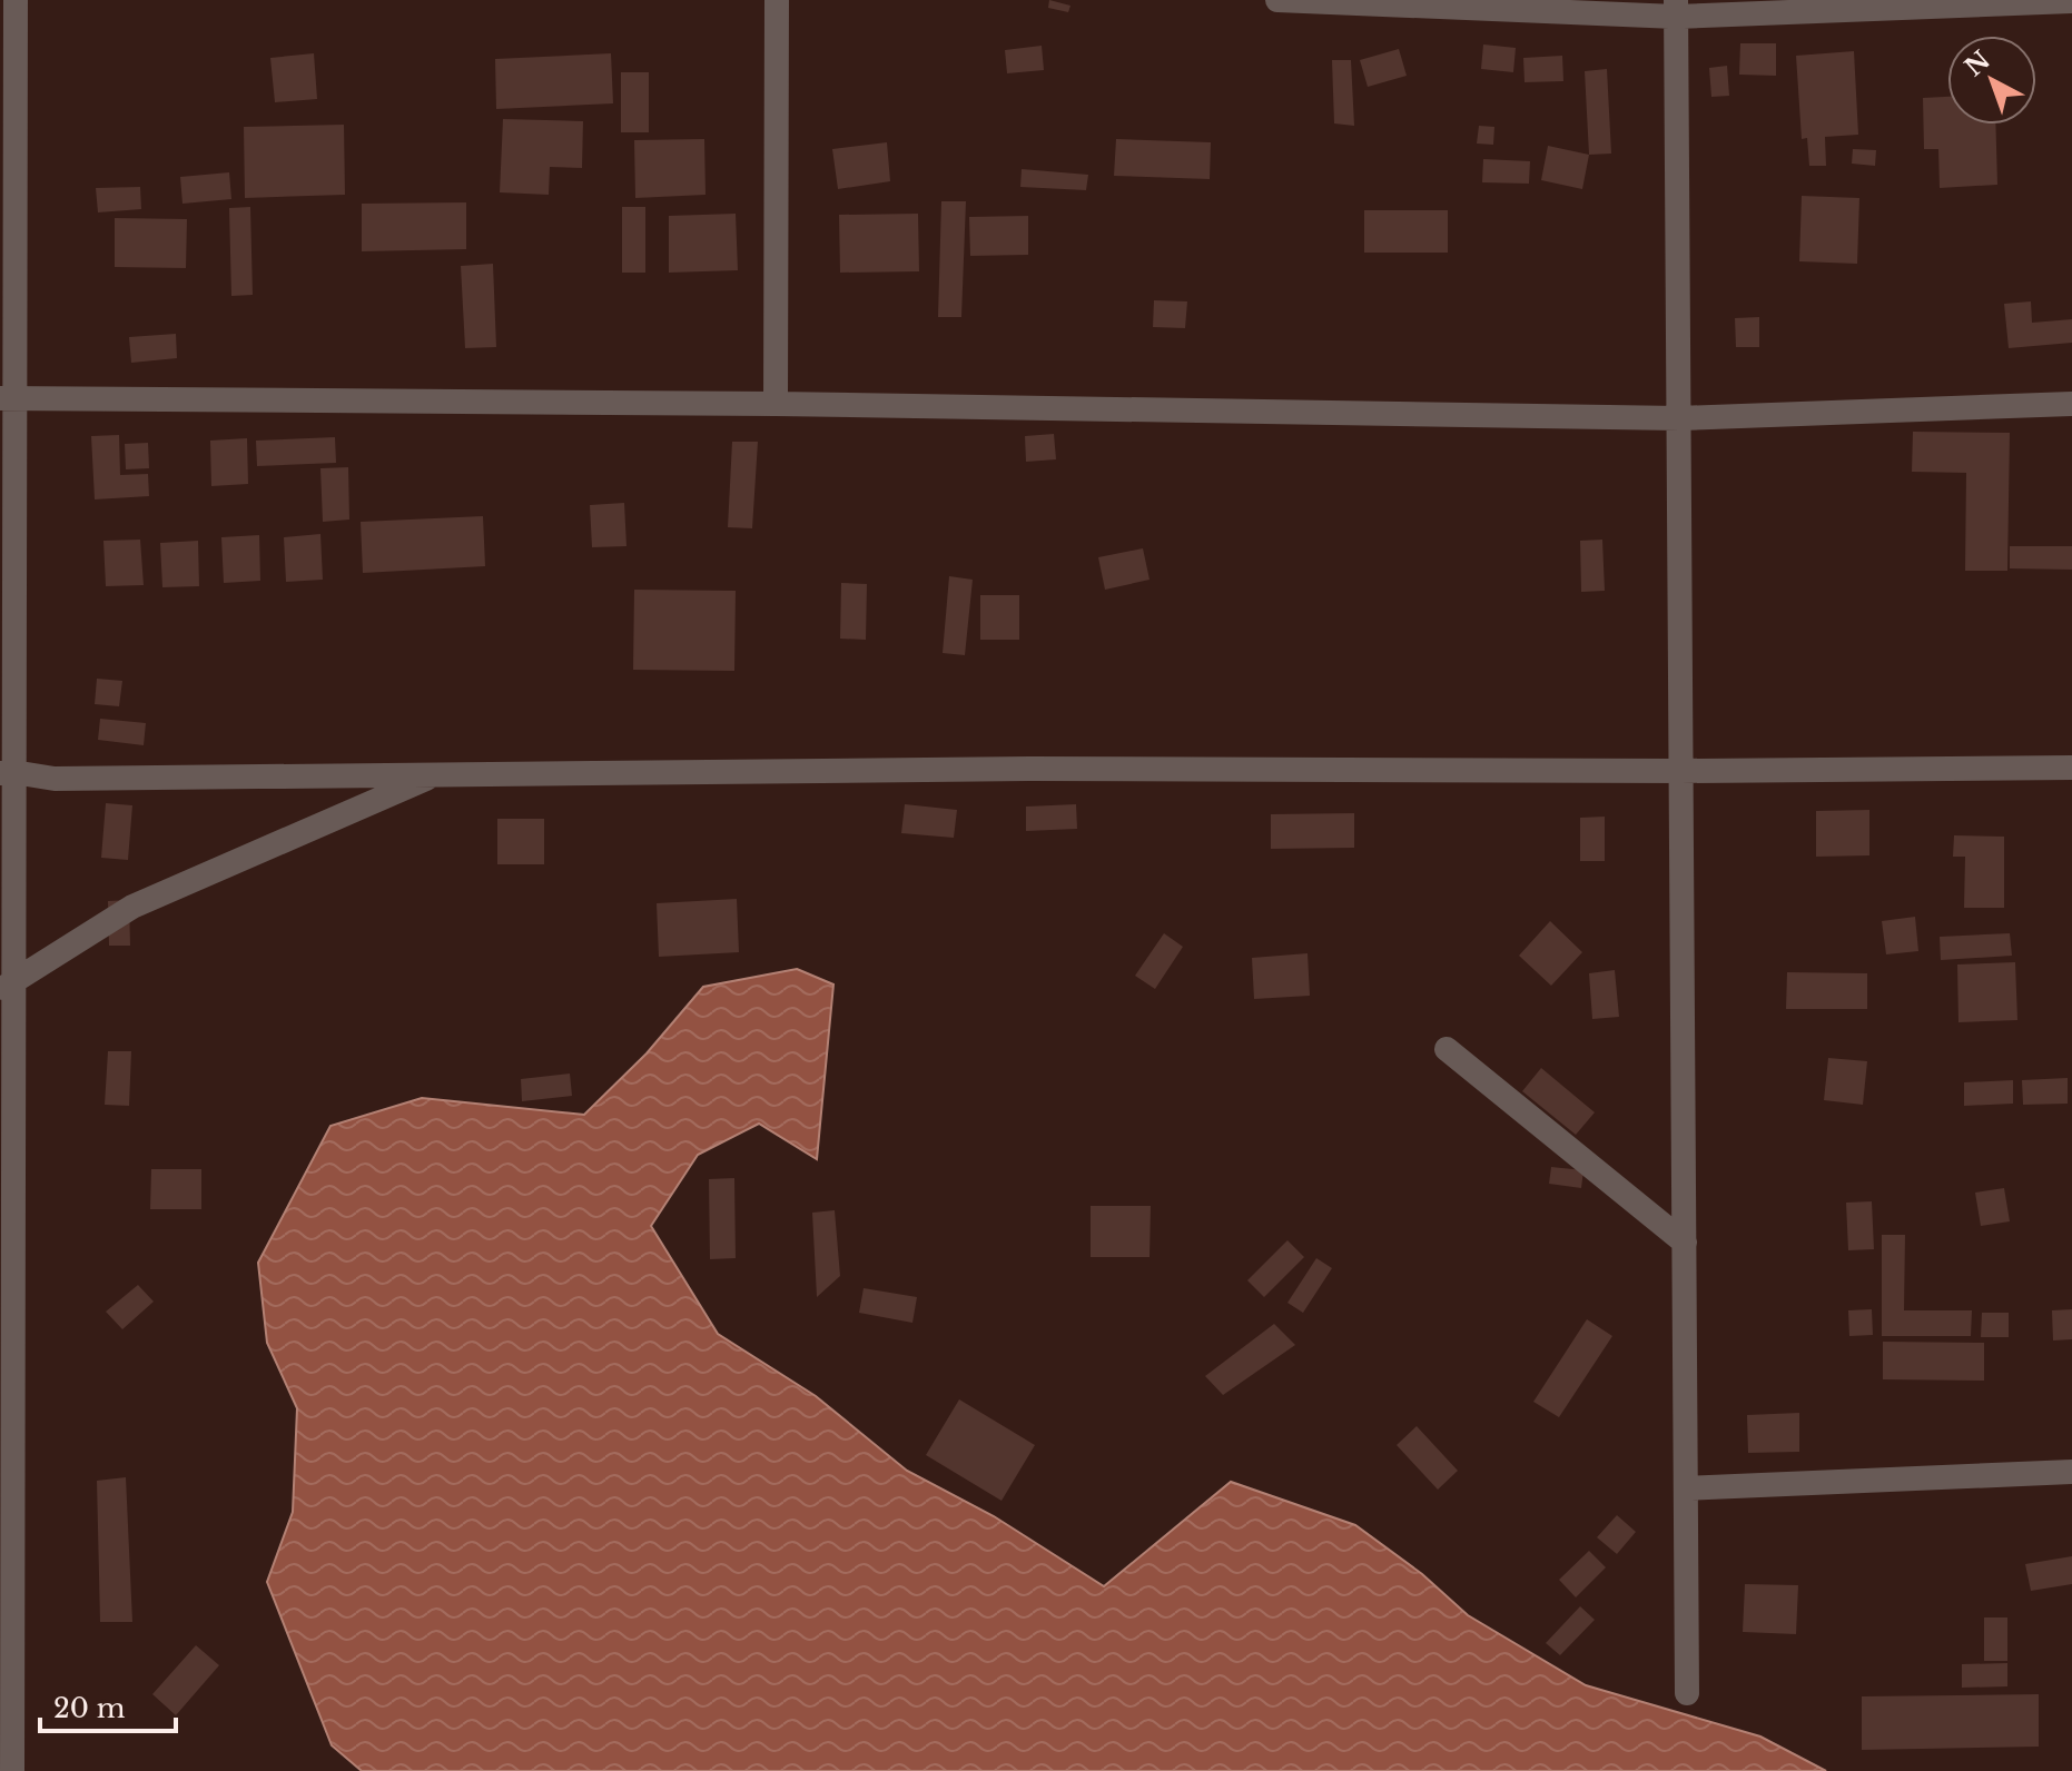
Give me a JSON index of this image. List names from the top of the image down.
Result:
{
  "scale_bar": "20 m",
  "north": "top left"
}
